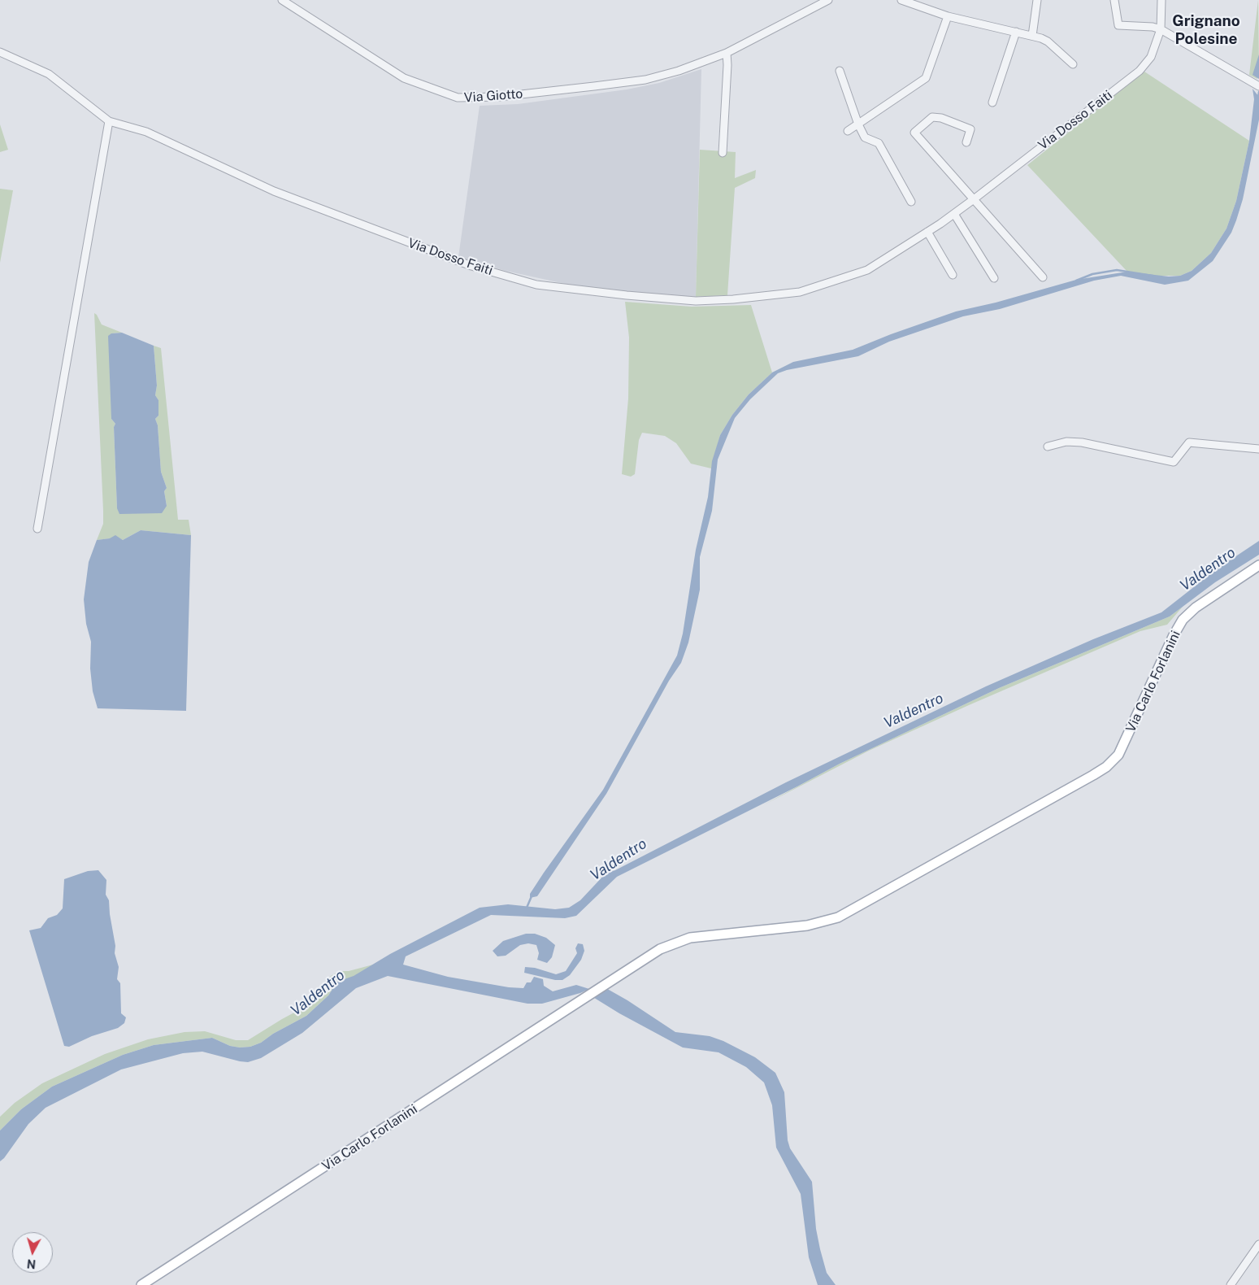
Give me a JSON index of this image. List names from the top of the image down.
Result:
{
  "streets": {
    "main road": ["Via Carlo Forlanini"],
    "street": ["Via Giotto", "Via Dosso Faiti"]
  },
  "districts": ["Grignano Polesine"],
  "water": ["Valdentro"],
  "north": "bottom"
}
